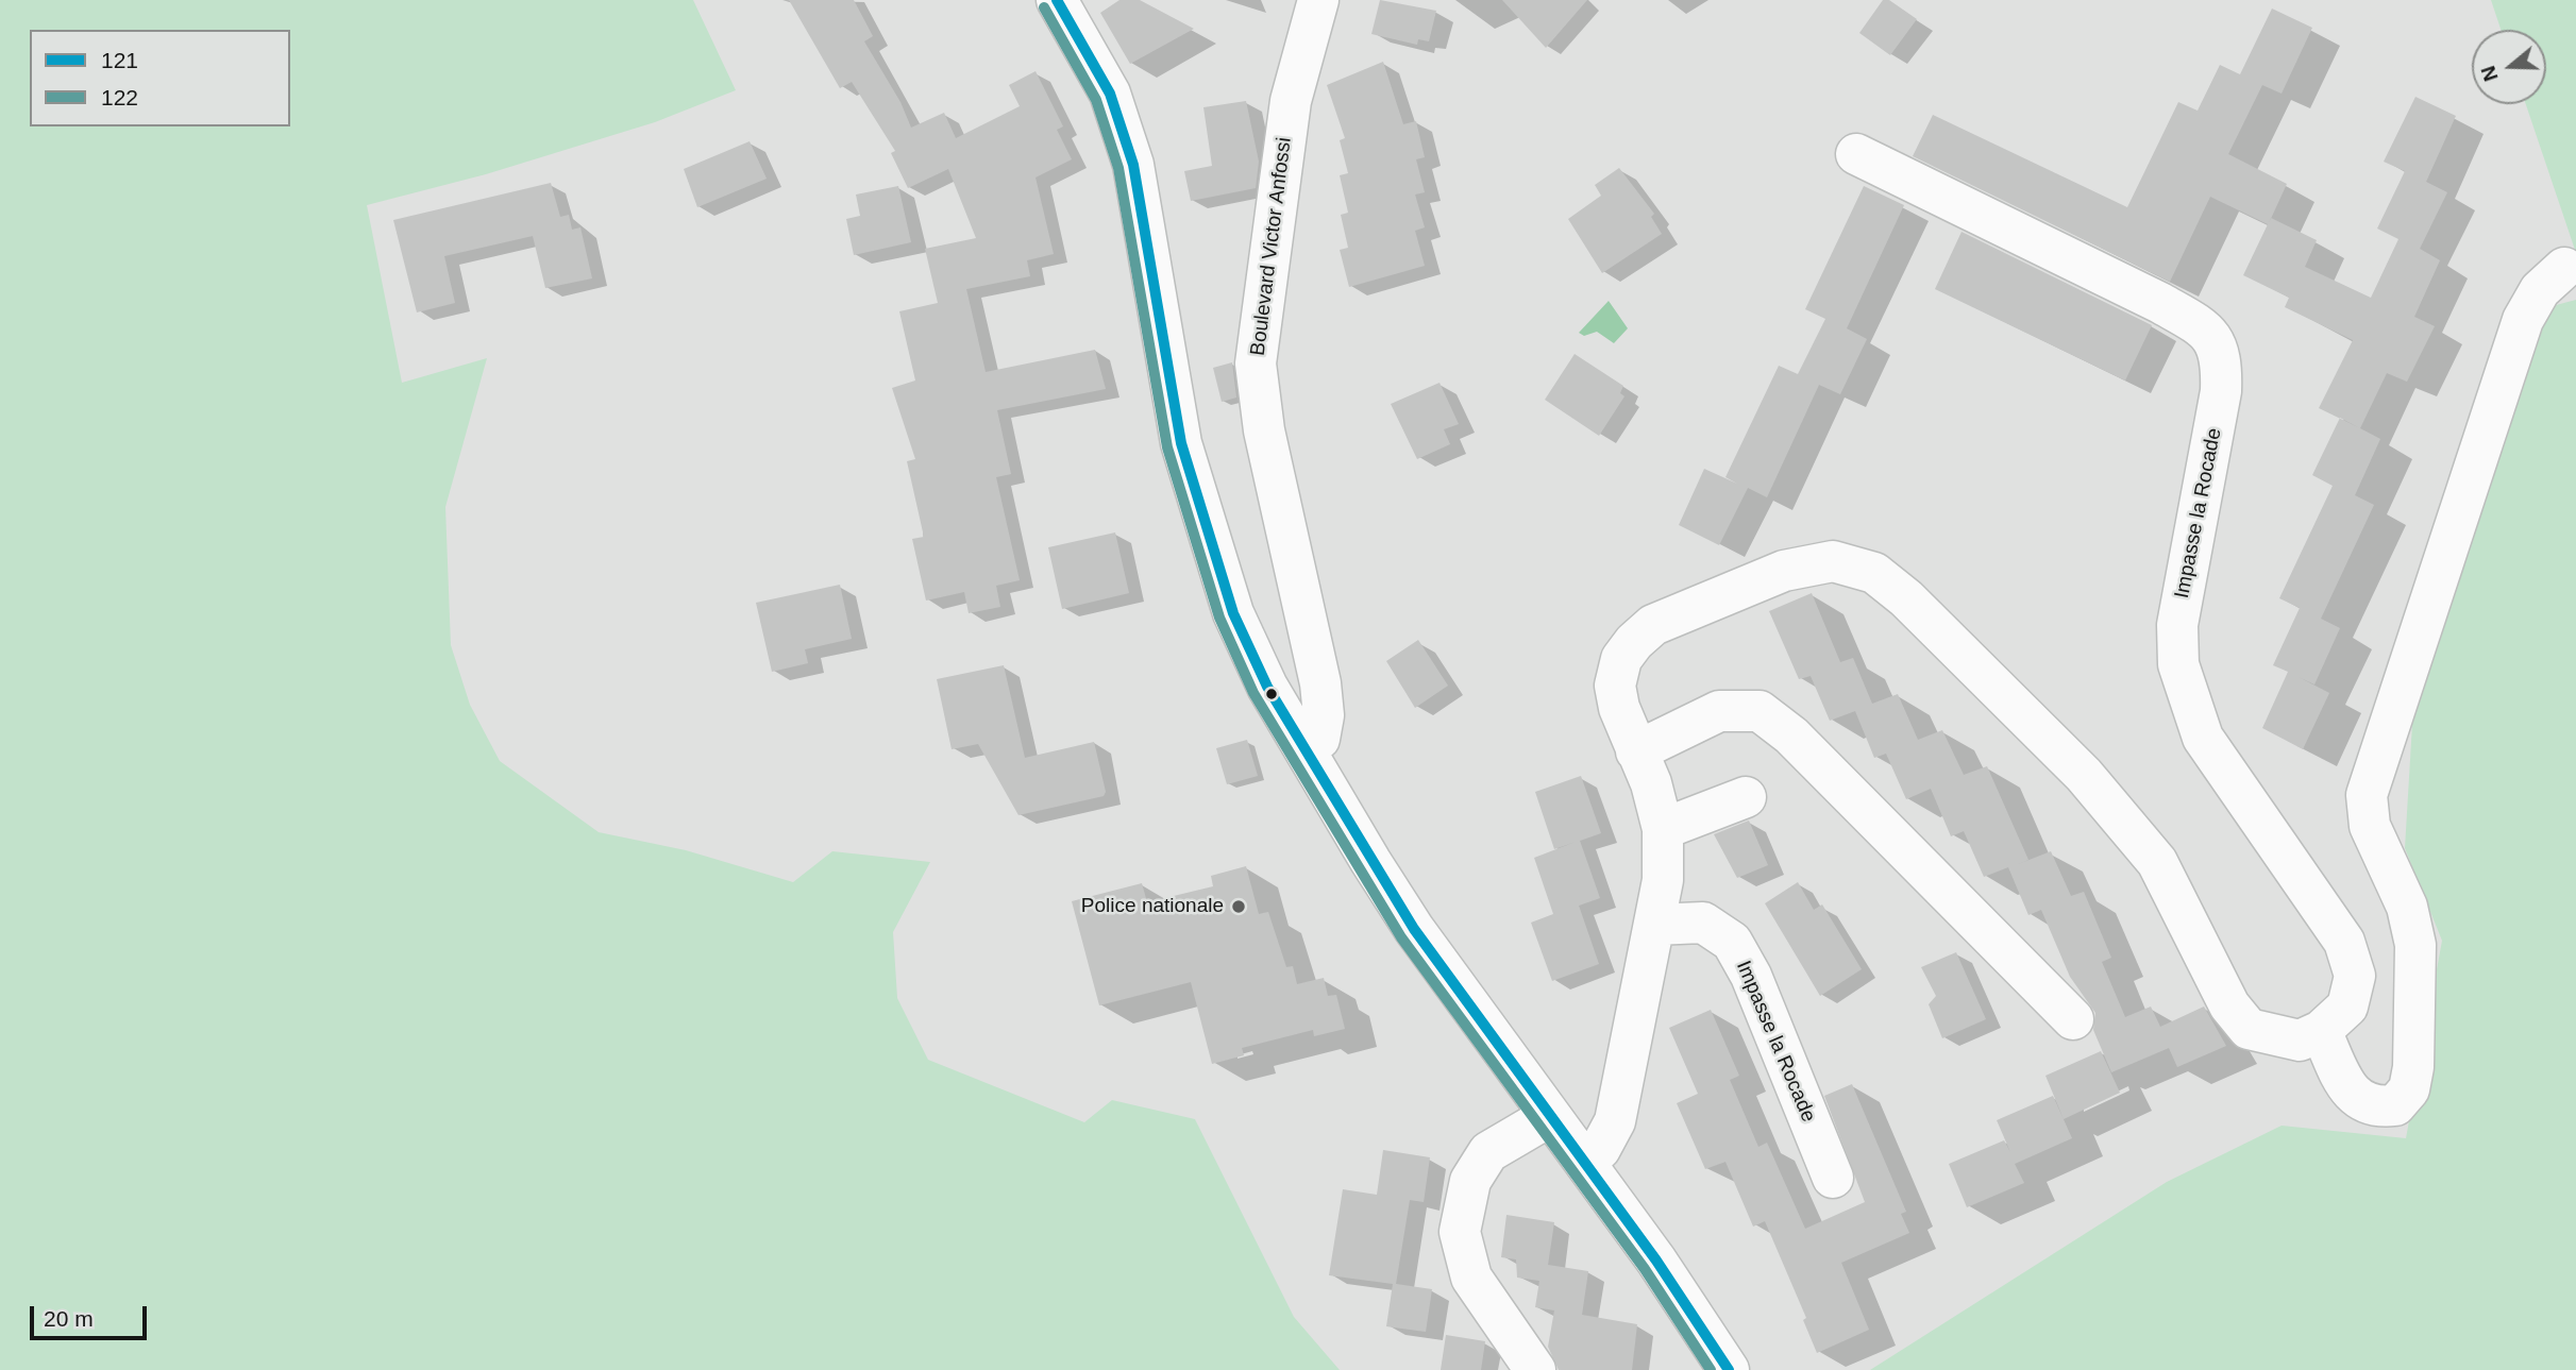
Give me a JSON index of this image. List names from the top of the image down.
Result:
{
  "streets": {
    "street": ["Boulevard Victor Anfossi", "Impasse la Rocade"]
  },
  "places": ["Police nationale"],
  "lines": ["transit line 121", "transit line 122"],
  "legend": ["121", "122"],
  "scale_bar": "20 m",
  "north": "left"
}
